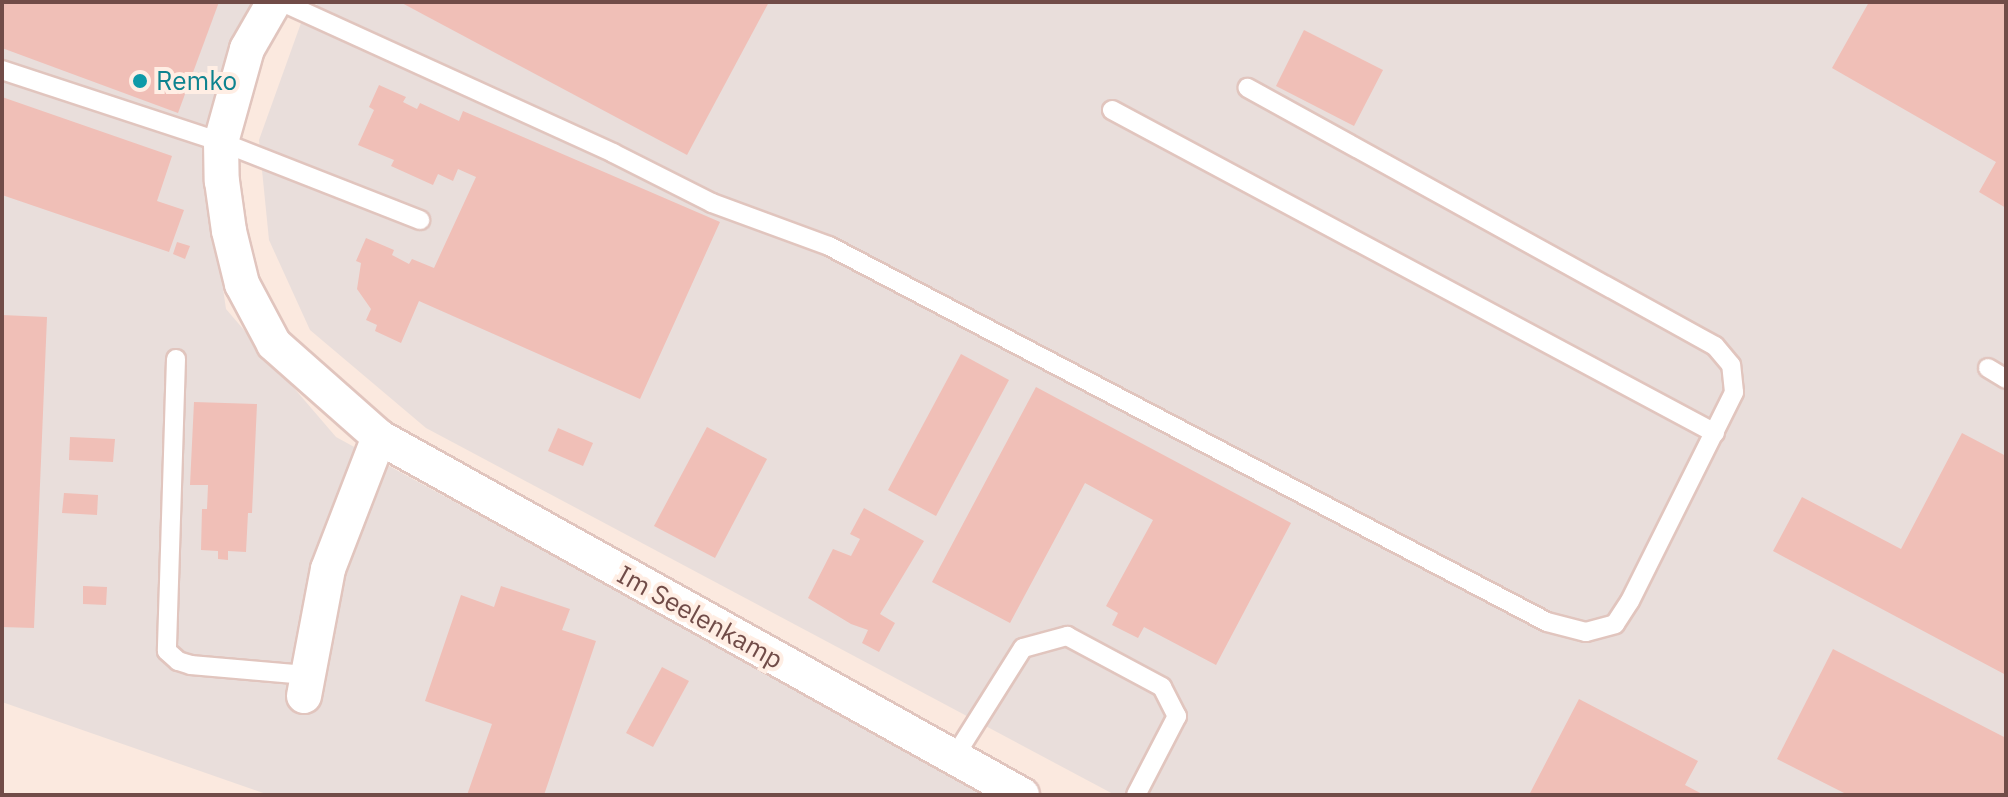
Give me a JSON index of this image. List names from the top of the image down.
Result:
{
  "streets": {
    "street": ["Im Seelenkamp"]
  },
  "places": ["Remko"]
}
